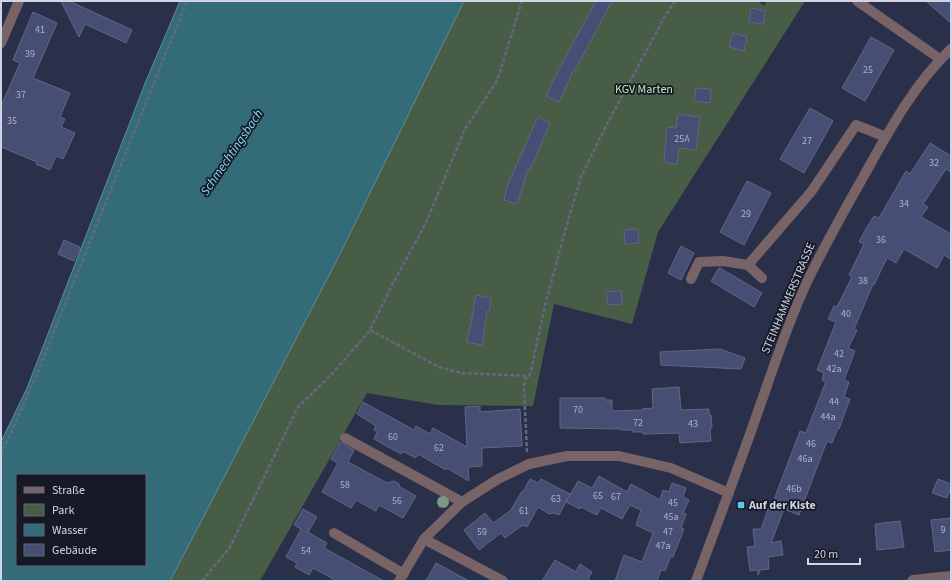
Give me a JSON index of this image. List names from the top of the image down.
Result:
{
  "streets": {
    "street": ["STEINHAMMERSTRASSE"]
  },
  "water": ["Schmechtingsbach"],
  "parks": ["KGV Marten"],
  "places": {
    "transit": ["Auf der Kiste"]
  },
  "house_numbers": [
    "41",
    "39",
    "25",
    "37",
    "35",
    "25A",
    "27",
    "32",
    "34",
    "29",
    "36",
    "38",
    "40",
    "42",
    "42a",
    "44",
    "70",
    "44a",
    "72",
    "43",
    "60",
    "46",
    "62",
    "46a",
    "58",
    "46b",
    "65",
    "67",
    "63",
    "56",
    "45",
    "61",
    "45a",
    "9",
    "59",
    "47",
    "47a",
    "54"
  ],
  "legend": [
    "Straße",
    "Park",
    "Wasser",
    "Gebäude"
  ],
  "scale_bar": "20 m"
}
